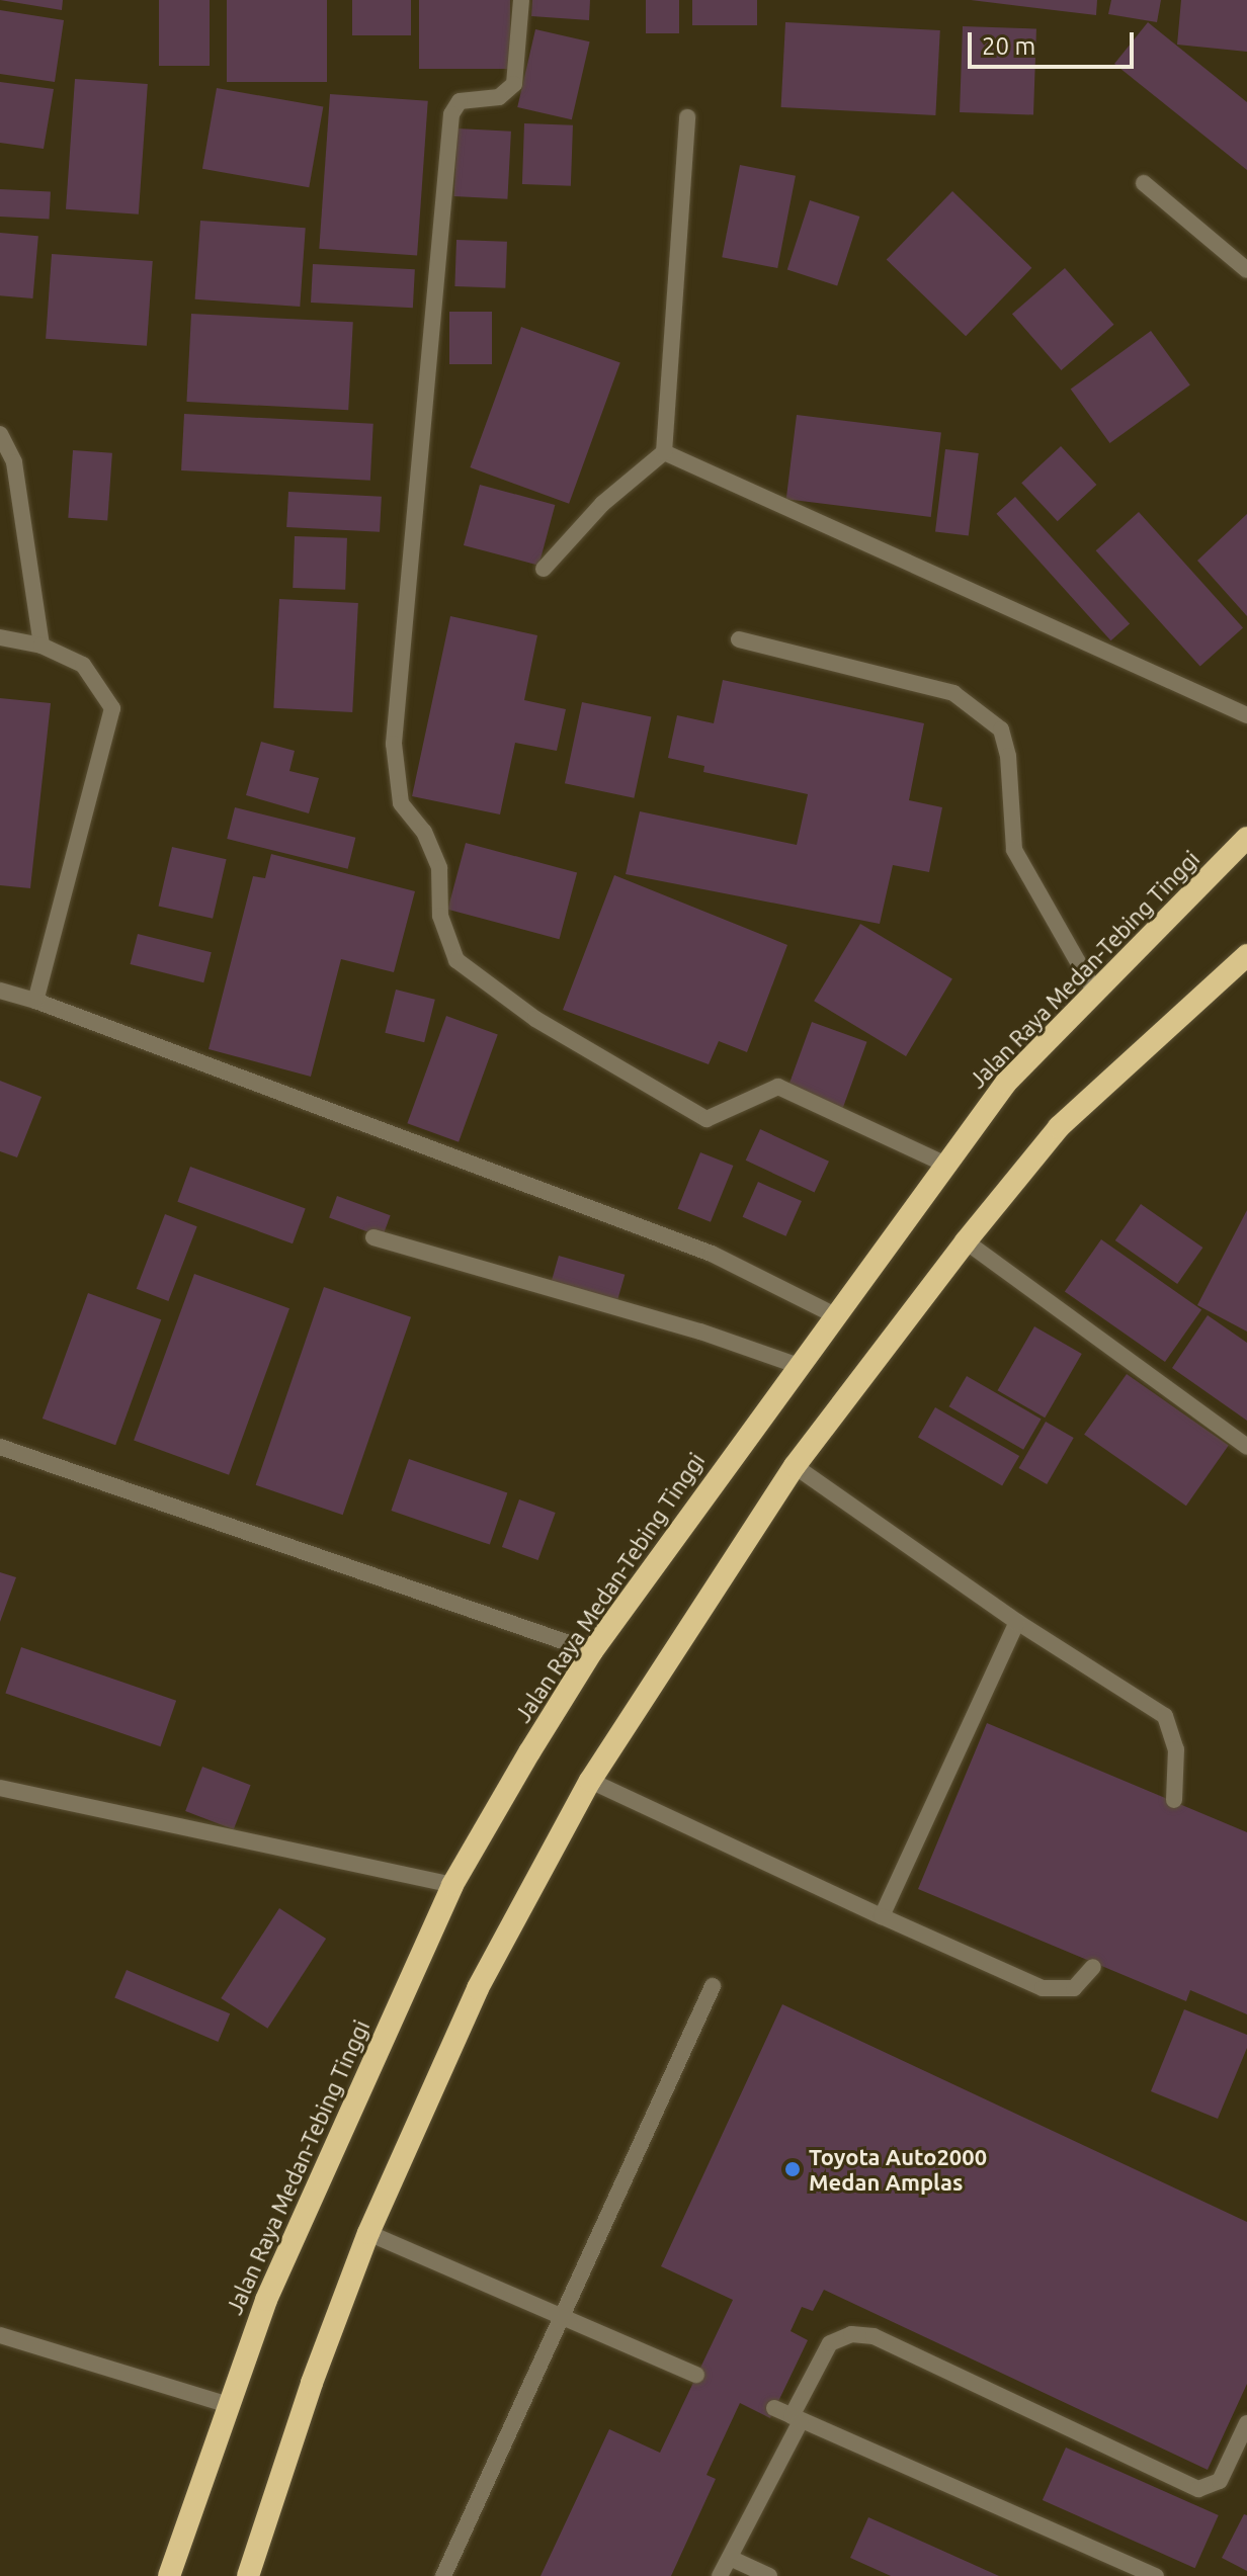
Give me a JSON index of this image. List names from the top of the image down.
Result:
{
  "streets": {
    "highway": ["Jalan Raya Medan-Tebing Tinggi"]
  },
  "places": ["Toyota Auto2000 Medan Amplas"],
  "scale_bar": "20 m"
}
